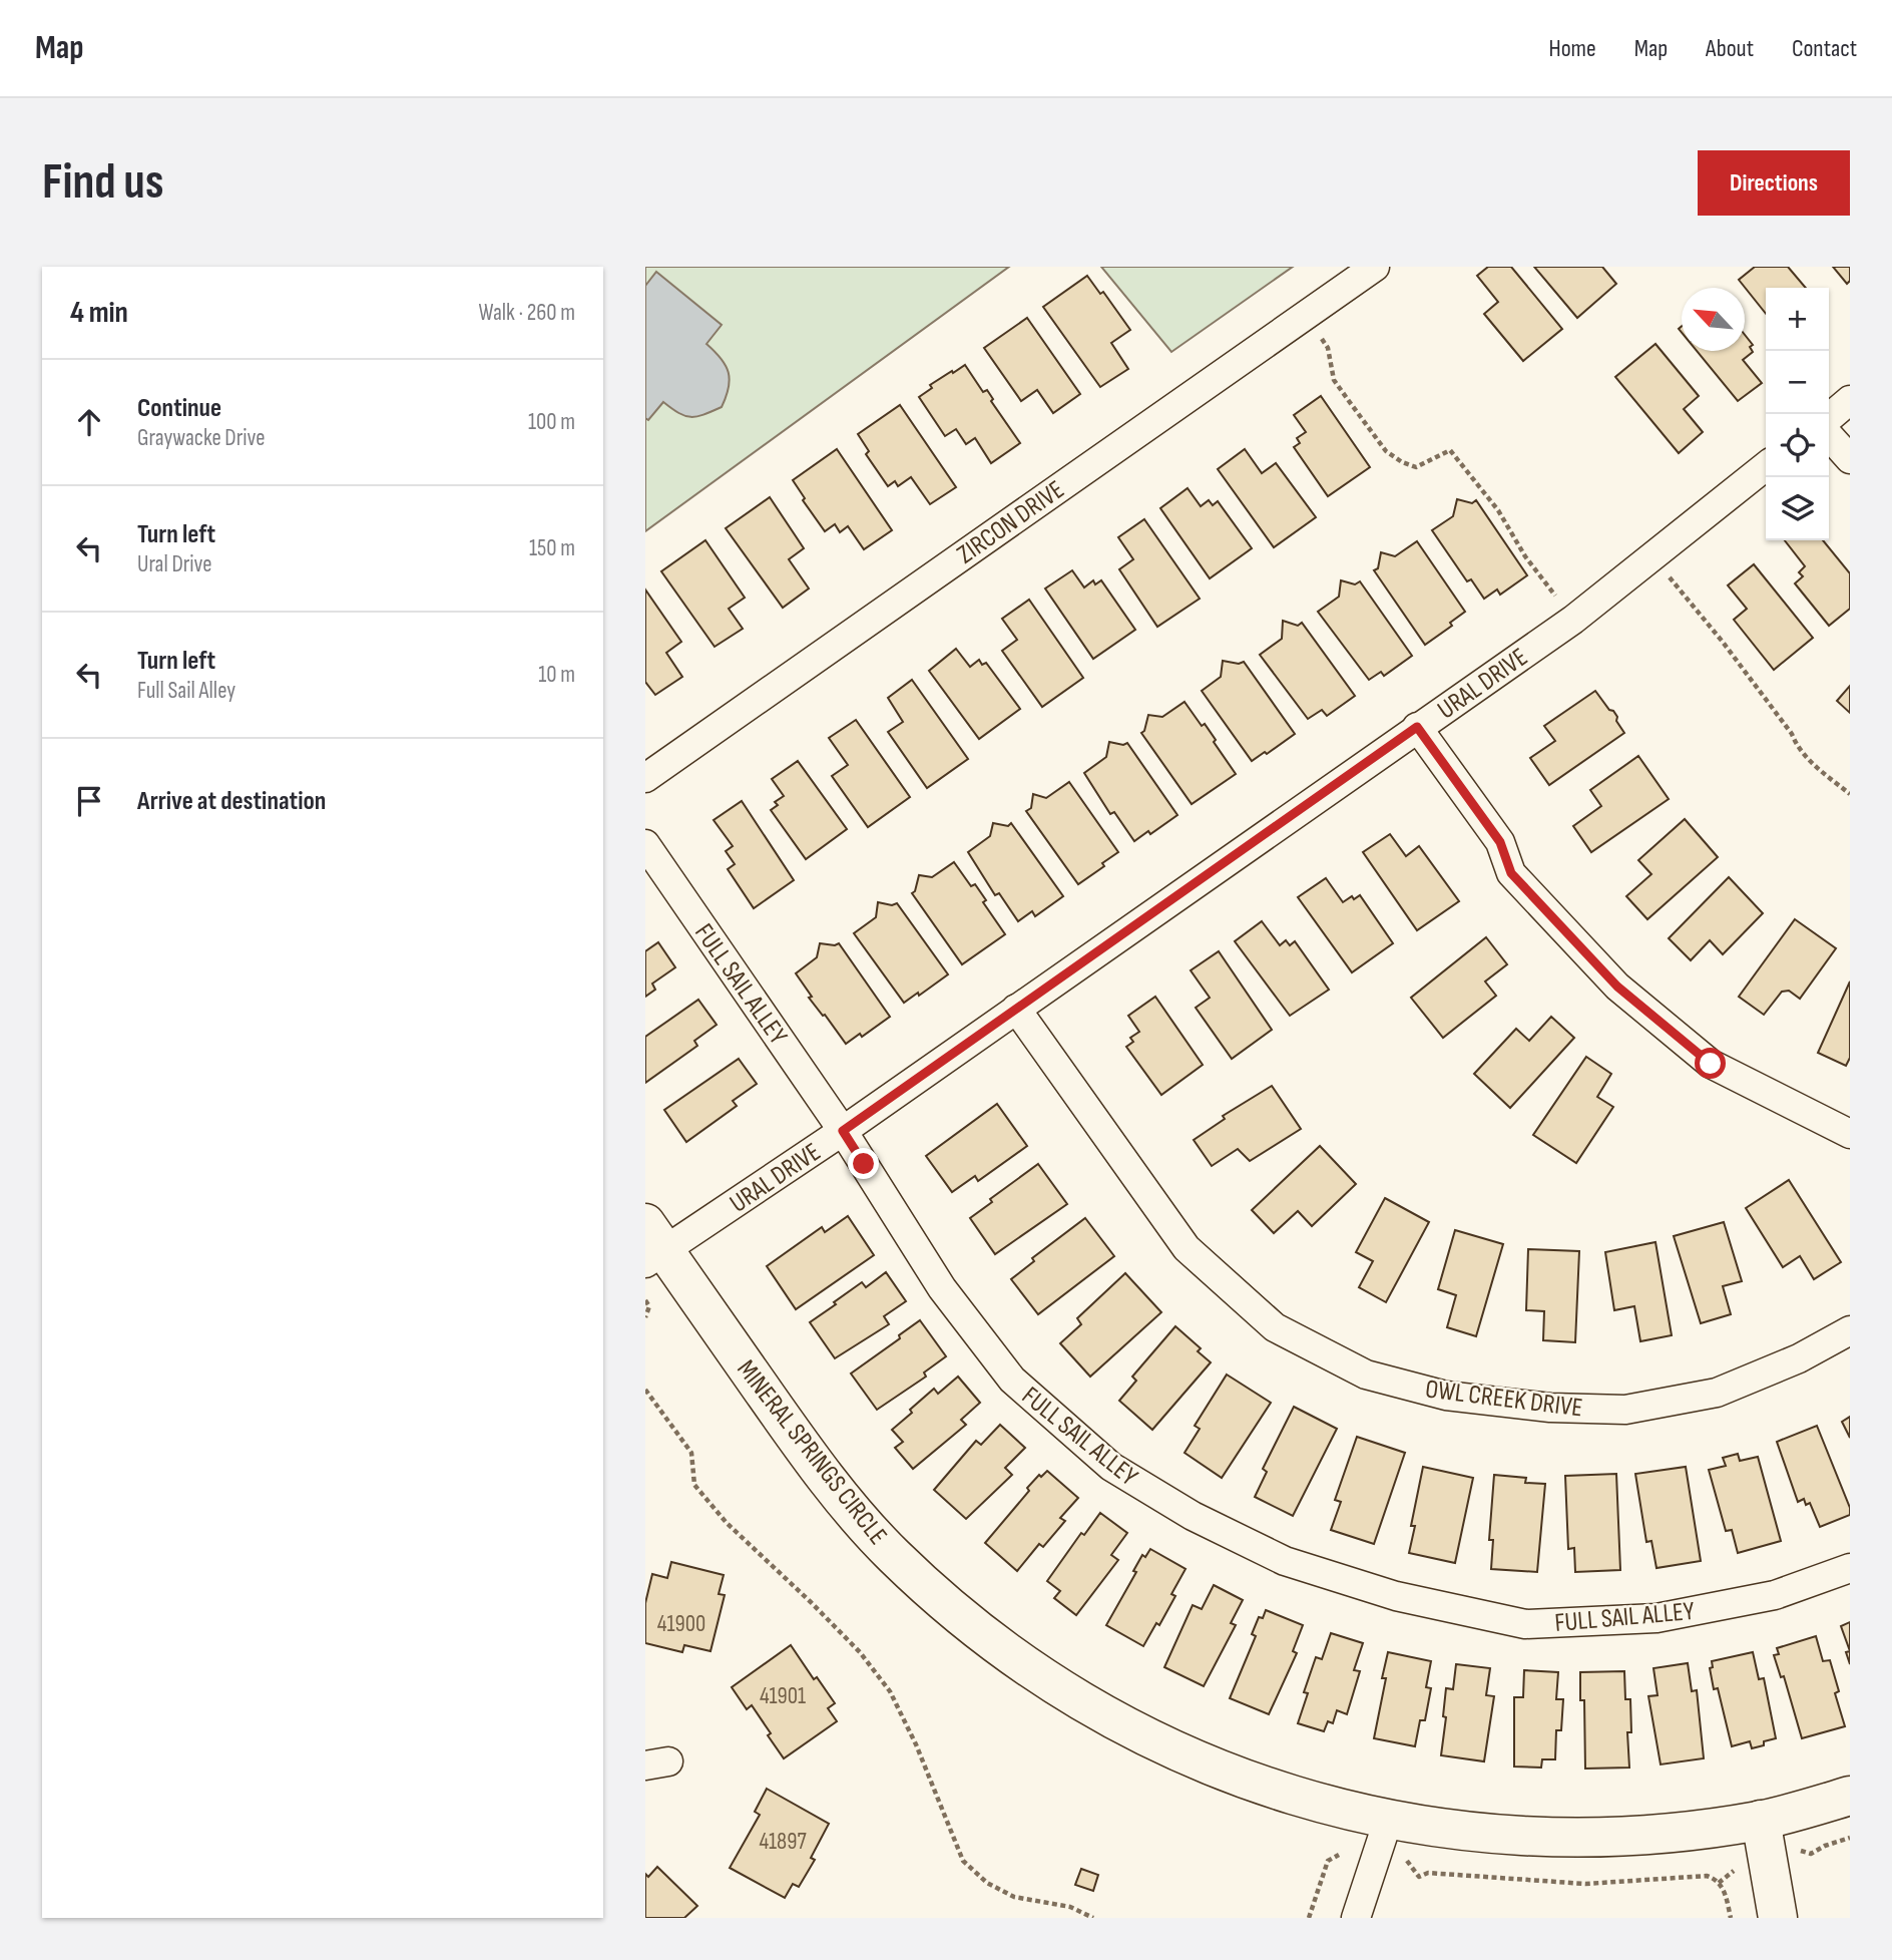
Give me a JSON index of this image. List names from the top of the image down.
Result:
{
  "streets": {
    "street": [
      "ZIRCON DRIVE",
      "URAL DRIVE",
      "FULL SAIL ALLEY",
      "OWL CREEK DRIVE",
      "MINERAL SPRINGS CIRCLE"
    ]
  },
  "crossings": [
    ["URAL DRIVE", "FULL SAIL ALLEY"],
    ["URAL DRIVE", "OWL CREEK DRIVE"],
    ["URAL DRIVE", "MINERAL SPRINGS CIRCLE"]
  ],
  "house_numbers": ["41900", "41901", "41897"],
  "north": "top left",
  "page": {
    "header": "Map",
    "nav": [
      "Home",
      "Map",
      "About",
      "Contact"
    ],
    "buttons": "Directions",
    "title": "Find us",
    "heading": ["4 min", "Walk · 260 m"],
    "map_buttons": ["+", "−"],
    "list": [
      ["Continue", "Graywacke Drive", "100 m"],
      ["Turn left", "Ural Drive", "150 m"],
      ["Turn left", "Full Sail Alley", "10 m"],
      "Arrive at destination"
    ]
  }
}
